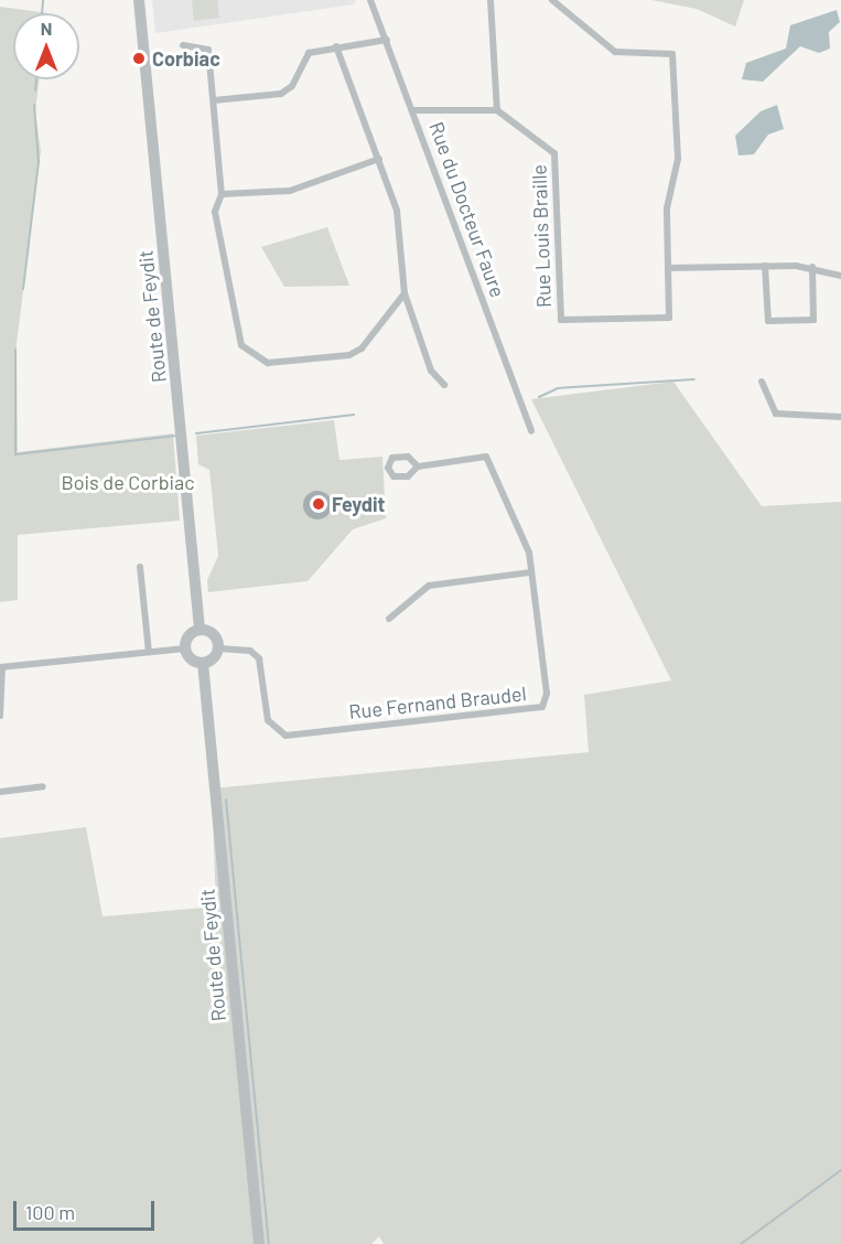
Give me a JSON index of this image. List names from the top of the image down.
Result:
{
  "streets": {
    "street": [
      "Rue du Docteur Faure",
      "Rue Louis Braille",
      "Route de Feydit",
      "Rue Fernand Braudel"
    ]
  },
  "crossings": [
    ["Route de Feydit", "Rue Fernand Braudel"]
  ],
  "parks": ["Bois de Corbiac"],
  "places": ["Corbiac", "Feydit"],
  "scale_bar": "100 m",
  "north": "top"
}
